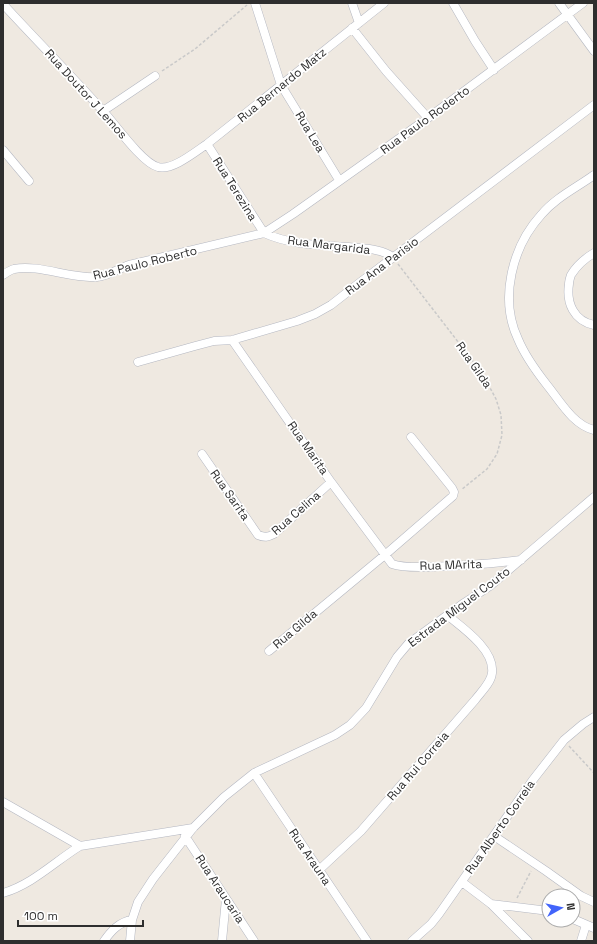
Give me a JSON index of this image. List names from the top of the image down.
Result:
{
  "streets": {
    "street": [
      "Rua Bernardo Matz",
      "Rua Doutor J Lemos",
      "Rua Paulo Roderto",
      "Rua Lea",
      "Rua Terezina",
      "Rua Margarida",
      "Rua Paulo Roberto",
      "Rua Ana Parisio",
      "Rua Gilda",
      "Rua Marita",
      "Rua Sarita",
      "Rua Celina",
      "Rua MArita",
      "Estrada Miguel Couto",
      "Rua Rui Correia",
      "Rua Alberto Correia",
      "Rua Arauna",
      "Rua Araucaria"
    ]
  },
  "crossings": [
    ["Rua Bernardo Matz", "Rua Doutor J Lemos"],
    ["Rua Bernardo Matz", "Rua Lea"],
    ["Rua Bernardo Matz", "Rua Terezina"],
    ["Rua Paulo Roderto", "Rua Lea"],
    ["Rua Paulo Roderto", "Rua Terezina"],
    ["Rua Paulo Roderto", "Rua Margarida"],
    ["Rua Paulo Roderto", "Rua Paulo Roberto"],
    ["Rua Terezina", "Rua Margarida"],
    ["Rua Terezina", "Rua Paulo Roberto"],
    ["Rua Margarida", "Rua Paulo Roberto"],
    ["Rua Margarida", "Rua Ana Parisio"],
    ["Rua Margarida", "Rua Gilda"],
    ["Rua Ana Parisio", "Rua Gilda"],
    ["Rua Ana Parisio", "Rua Marita"],
    ["Rua Gilda", "Rua Marita"],
    ["Rua Gilda", "Rua MArita"],
    ["Rua Marita", "Rua Celina"],
    ["Rua Marita", "Rua MArita"],
    ["Rua Sarita", "Rua Celina"],
    ["Rua MArita", "Estrada Miguel Couto"],
    ["Estrada Miguel Couto", "Rua Rui Correia"],
    ["Estrada Miguel Couto", "Rua Arauna"],
    ["Estrada Miguel Couto", "Rua Araucaria"],
    ["Rua Rui Correia", "Rua Arauna"]
  ],
  "scale_bar": "100 m",
  "north": "right"
}
